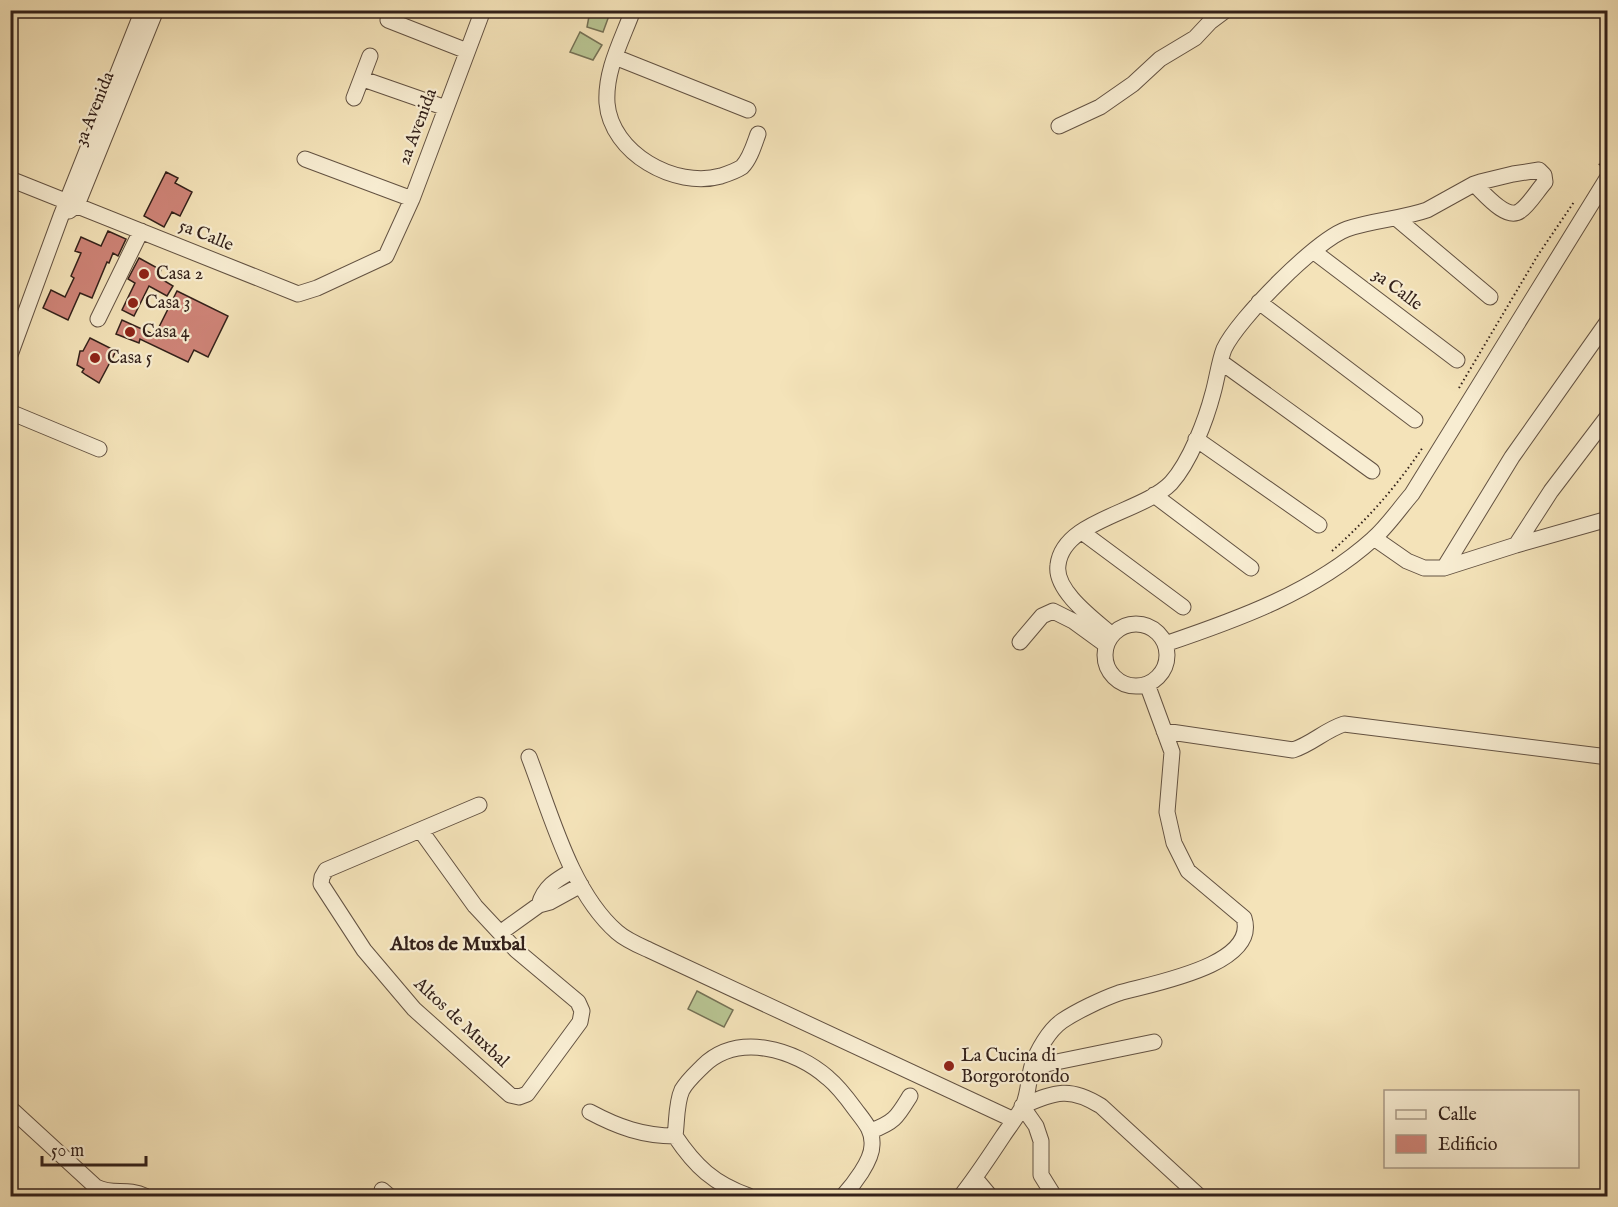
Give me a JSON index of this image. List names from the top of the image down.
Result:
{
  "streets": {
    "street": [
      "3a Avenida",
      "2a Avenida",
      "5a Calle",
      "3a Calle",
      "Altos de Muxbal"
    ]
  },
  "crossings": [
    ["3a Avenida", "5a Calle"],
    ["2a Avenida", "5a Calle"]
  ],
  "districts": ["Altos de Muxbal"],
  "places": [
    "Casa 2",
    "Casa 3",
    "Casa 4",
    "Casa 5",
    "La Cucina di Borgorotondo"
  ],
  "legend": ["Calle", "Edificio"],
  "scale_bar": "50 m"
}
